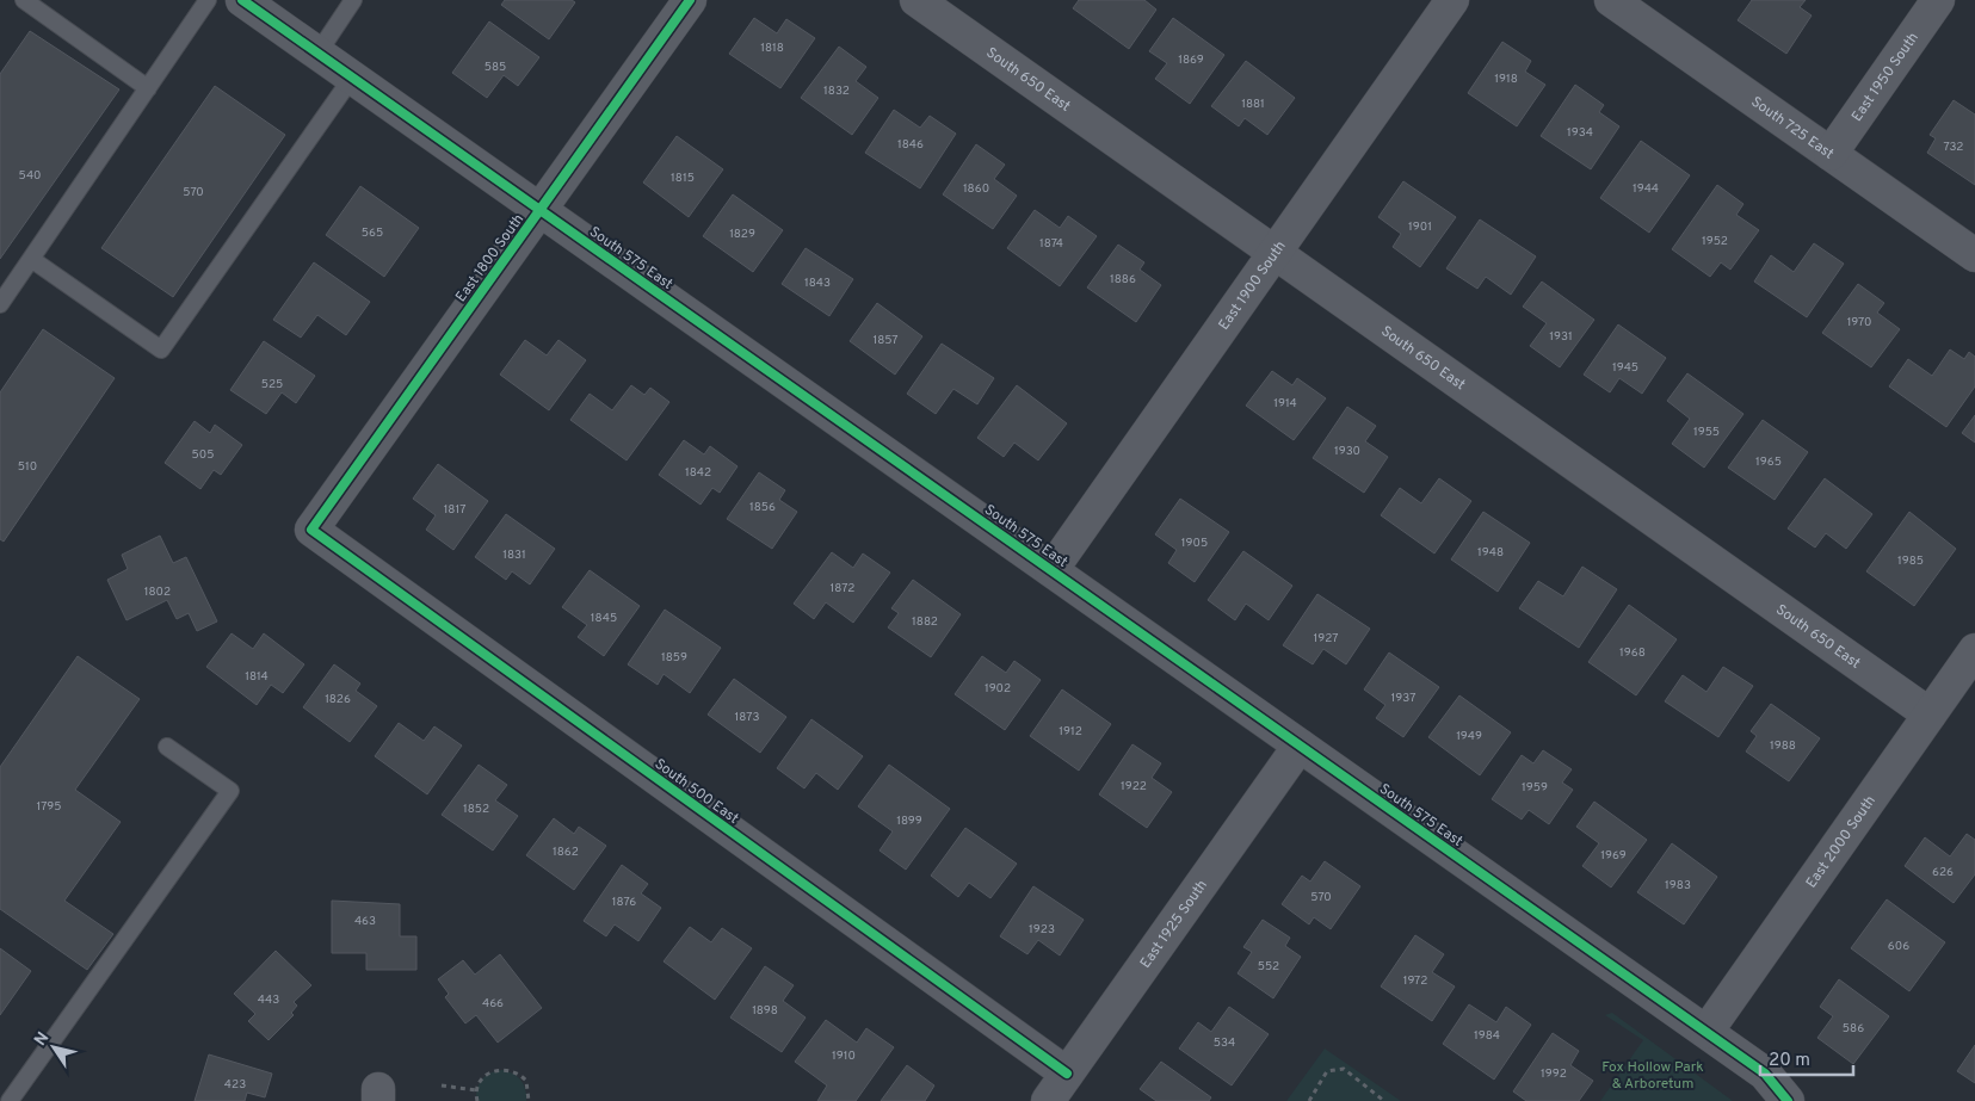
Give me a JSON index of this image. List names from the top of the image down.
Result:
{
  "streets": {
    "street": [
      "East 1950 South",
      "South 650 East",
      "South 725 East",
      "East 1800 South",
      "South 575 East",
      "East 1900 South",
      "South 500 East",
      "East 2000 South",
      "East 1925 South"
    ]
  },
  "crossings": [
    ["East 1950 South", "South 725 East"],
    ["South 650 East", "East 1900 South"],
    ["South 650 East", "East 2000 South"],
    ["East 1800 South", "South 575 East"],
    ["East 1800 South", "South 500 East"],
    ["South 575 East", "East 1900 South"],
    ["South 575 East", "East 2000 South"],
    ["South 575 East", "East 1925 South"],
    ["South 500 East", "East 1925 South"]
  ],
  "parks": ["Fox Hollow Park & Arboretum"],
  "house_numbers": [
    "1818",
    "1869",
    "585",
    "1918",
    "1832",
    "1881",
    "1934",
    "1846",
    "732",
    "540",
    "1815",
    "1860",
    "1944",
    "570",
    "1901",
    "565",
    "1829",
    "1952",
    "1874",
    "1886",
    "1843",
    "1970",
    "1931",
    "1857",
    "1945",
    "525",
    "1914",
    "1955",
    "1930",
    "505",
    "1965",
    "510",
    "1842",
    "1856",
    "1817",
    "1905",
    "1948",
    "1831",
    "1985",
    "1872",
    "1802",
    "1845",
    "1882",
    "1927",
    "1968",
    "1859",
    "1814",
    "1902",
    "1937",
    "1826",
    "1873",
    "1912",
    "1949",
    "1988",
    "1922",
    "1959",
    "1795",
    "1852",
    "1899",
    "1862",
    "1969",
    "626",
    "1983",
    "570",
    "1876",
    "463",
    "1923",
    "606",
    "552",
    "1972",
    "443",
    "466",
    "1898",
    "586",
    "1984",
    "534",
    "1910",
    "1992",
    "423"
  ],
  "scale_bar": "20 m",
  "north": "top left"
}
